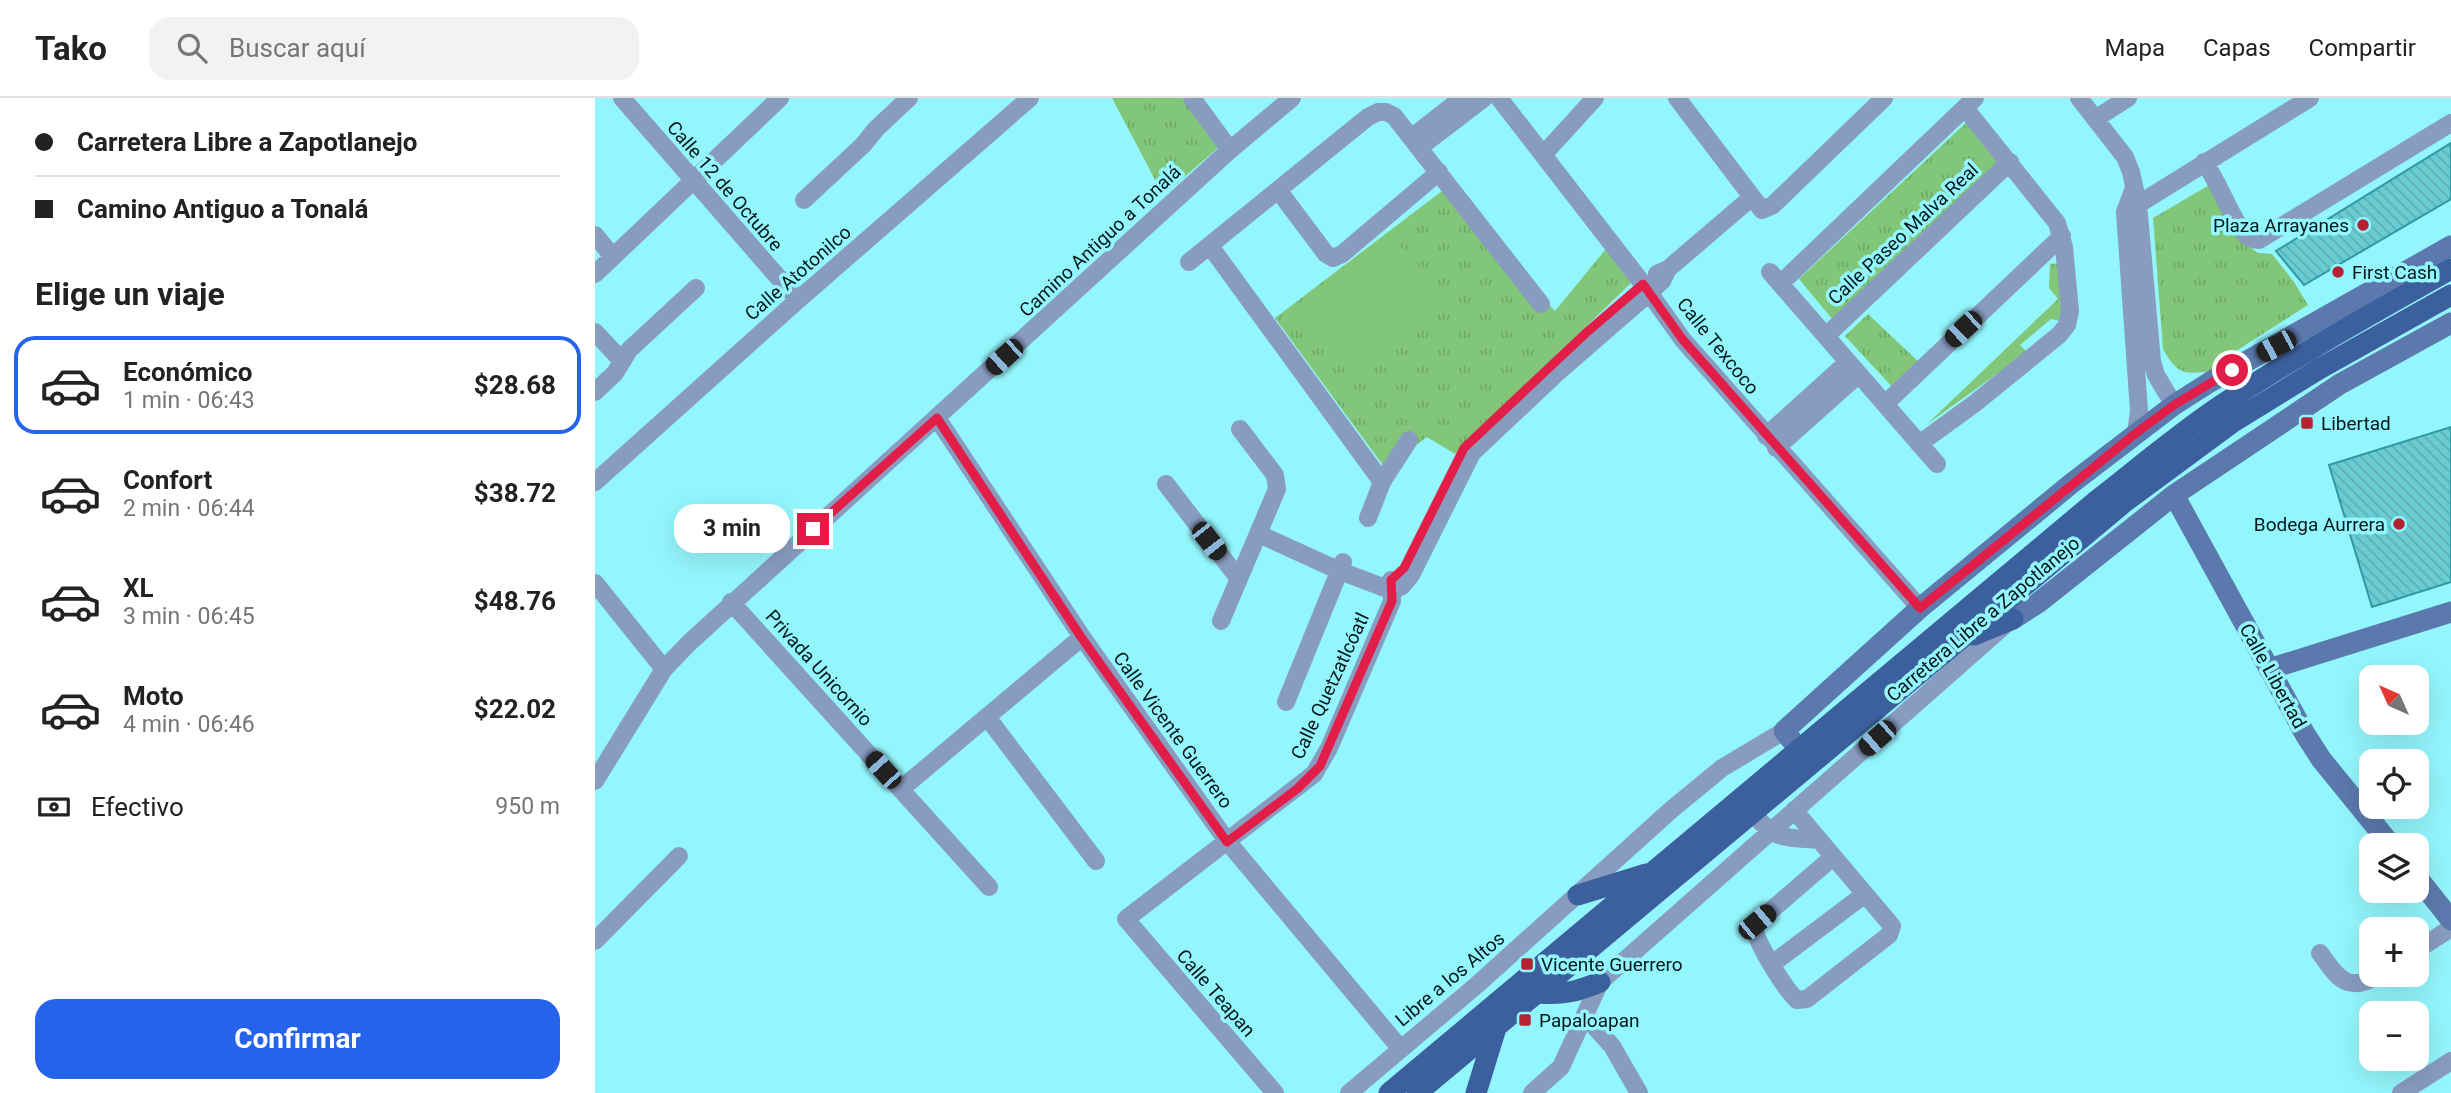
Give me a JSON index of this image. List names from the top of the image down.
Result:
{
  "streets": {
    "main road": ["Carretera Libre a Zapotlanejo"],
    "street": [
      "Calle 12 de Octubre",
      "Calle Paseo Malva Real",
      "Camino Antiguo a Tonalá",
      "Calle Atotonilco",
      "Calle Texcoco",
      "Privada Unicornio",
      "Calle Libertad",
      "Calle Quetzatlcóatl",
      "Calle Vicente Guerrero",
      "Libre a los Altos",
      "Calle Teapan"
    ]
  },
  "crossings": [
    ["Calle 12 de Octubre", "Calle Atotonilco"],
    ["Camino Antiguo a Tonalá", "Privada Unicornio"],
    ["Camino Antiguo a Tonalá", "Calle Vicente Guerrero"],
    ["Calle Texcoco", "Carretera Libre a Zapotlanejo"],
    ["Calle Texcoco", "Calle Quetzatlcóatl"],
    ["Carretera Libre a Zapotlanejo", "Calle Libertad"],
    ["Carretera Libre a Zapotlanejo", "Libre a los Altos"],
    ["Calle Quetzatlcóatl", "Calle Vicente Guerrero"],
    ["Calle Quetzatlcóatl", "Calle Teapan"],
    ["Calle Vicente Guerrero", "Libre a los Altos"]
  ],
  "places": {
    "other": ["Plaza Arrayanes", "First Cash", "Bodega Aurrera"],
    "transit": ["Libertad", "Vicente Guerrero", "Papaloapan"]
  },
  "north": "top left",
  "page": {
    "header": "Tako",
    "search": "Buscar aquí",
    "nav": ["Mapa", "Capas", "Compartir"],
    "banner": ["Carretera Libre a Zapotlanejo", "Camino Antiguo a Tonalá"],
    "heading": "Elige un viaje",
    "list": [
      {
        "name": "Económico",
        "note": "1 min · 06:43",
        "value": "$28.68"
      },
      {
        "name": "Confort",
        "note": "2 min · 06:44",
        "value": "$38.72"
      },
      {
        "name": "XL",
        "note": "3 min · 06:45",
        "value": "$48.76"
      },
      {
        "name": "Moto",
        "note": "4 min · 06:46",
        "value": "$22.02"
      }
    ],
    "bubble": "3 min",
    "map_buttons": ["+", "−"],
    "pay": ["Efectivo", "950 m"],
    "buttons": "Confirmar"
  }
}
